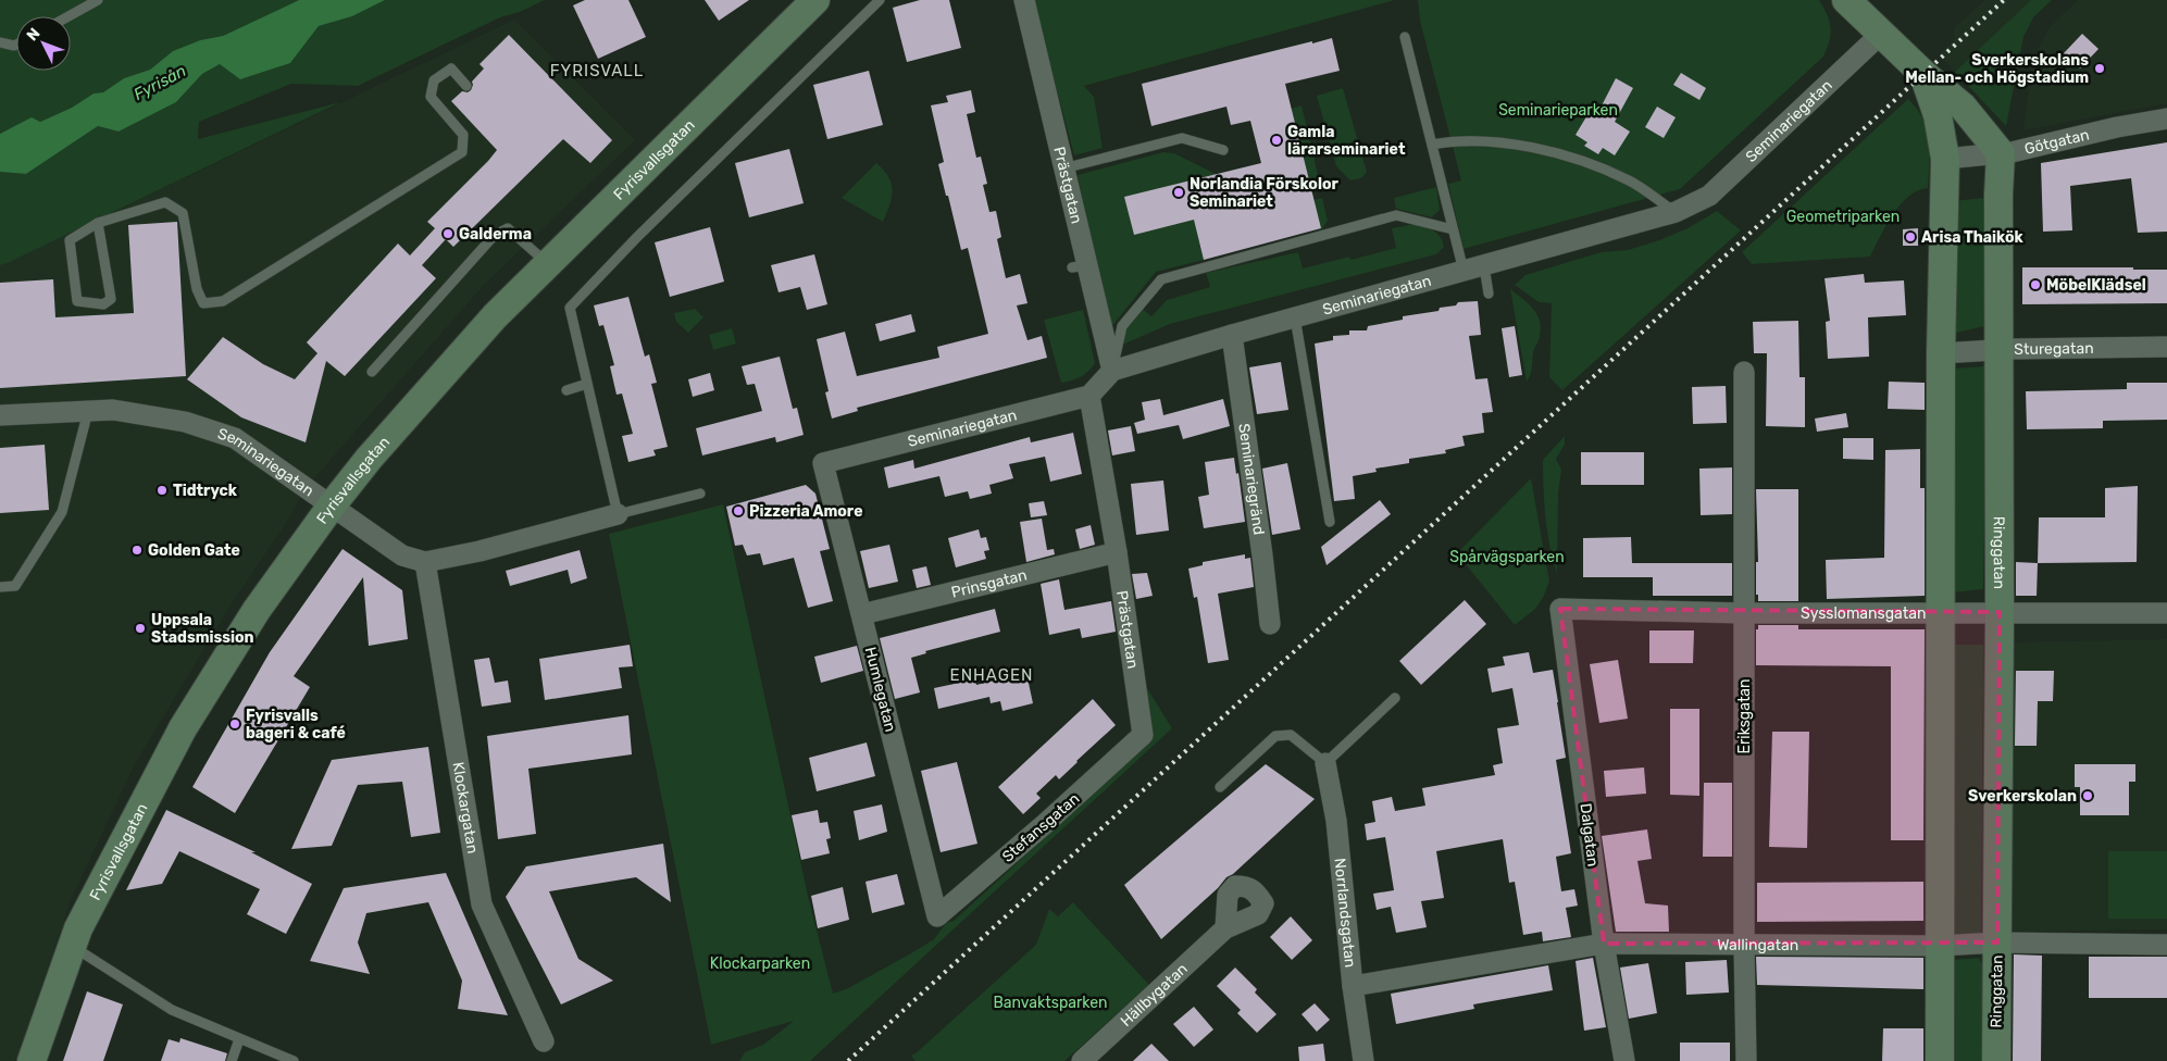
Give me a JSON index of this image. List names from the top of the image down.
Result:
{
  "streets": {
    "street": [
      "Seminariegatan",
      "Götgatan",
      "Fyrisvallsgatan",
      "Prästgatan",
      "Sturegatan",
      "Seminariegränd",
      "Ringgatan",
      "Prinsgatan",
      "Sysslomansgatan",
      "Humlegatan",
      "Eriksgatan",
      "Klockargatan",
      "Stefansgatan",
      "Dalgatan",
      "Norrlandsgatan",
      "Wallingatan",
      "Hällbygatan"
    ]
  },
  "crossings": [
    ["Seminariegatan", "Fyrisvallsgatan"],
    ["Seminariegatan", "Prästgatan"],
    ["Seminariegatan", "Seminariegränd"],
    ["Seminariegatan", "Humlegatan"],
    ["Seminariegatan", "Klockargatan"],
    ["Götgatan", "Ringgatan"],
    ["Prästgatan", "Prinsgatan"],
    ["Prästgatan", "Stefansgatan"],
    ["Sturegatan", "Ringgatan"],
    ["Ringgatan", "Sysslomansgatan"],
    ["Ringgatan", "Wallingatan"],
    ["Prinsgatan", "Humlegatan"],
    ["Sysslomansgatan", "Eriksgatan"],
    ["Sysslomansgatan", "Dalgatan"],
    ["Humlegatan", "Stefansgatan"],
    ["Eriksgatan", "Wallingatan"],
    ["Dalgatan", "Wallingatan"],
    ["Norrlandsgatan", "Wallingatan"]
  ],
  "districts": ["FYRISVALL", "ENHAGEN"],
  "water": ["Fyrisån"],
  "parks": [
    "Seminarieparken",
    "Geometriparken",
    "Spårvägsparken",
    "Klockarparken",
    "Banvaktsparken"
  ],
  "places": [
    "Sverkerskolans Mellan- och Högstadium",
    "Gamla lärarseminariet",
    "Norlandia Förskolor Seminariet",
    "Galderma",
    "Arisa Thaikök",
    "MöbelKlädsel",
    "Tidtryck",
    "Pizzeria Amore",
    "Golden Gate",
    "Uppsala Stadsmission",
    "Fyrisvalls bageri & café",
    "Sverkerskolan"
  ],
  "north": "top left"
}
